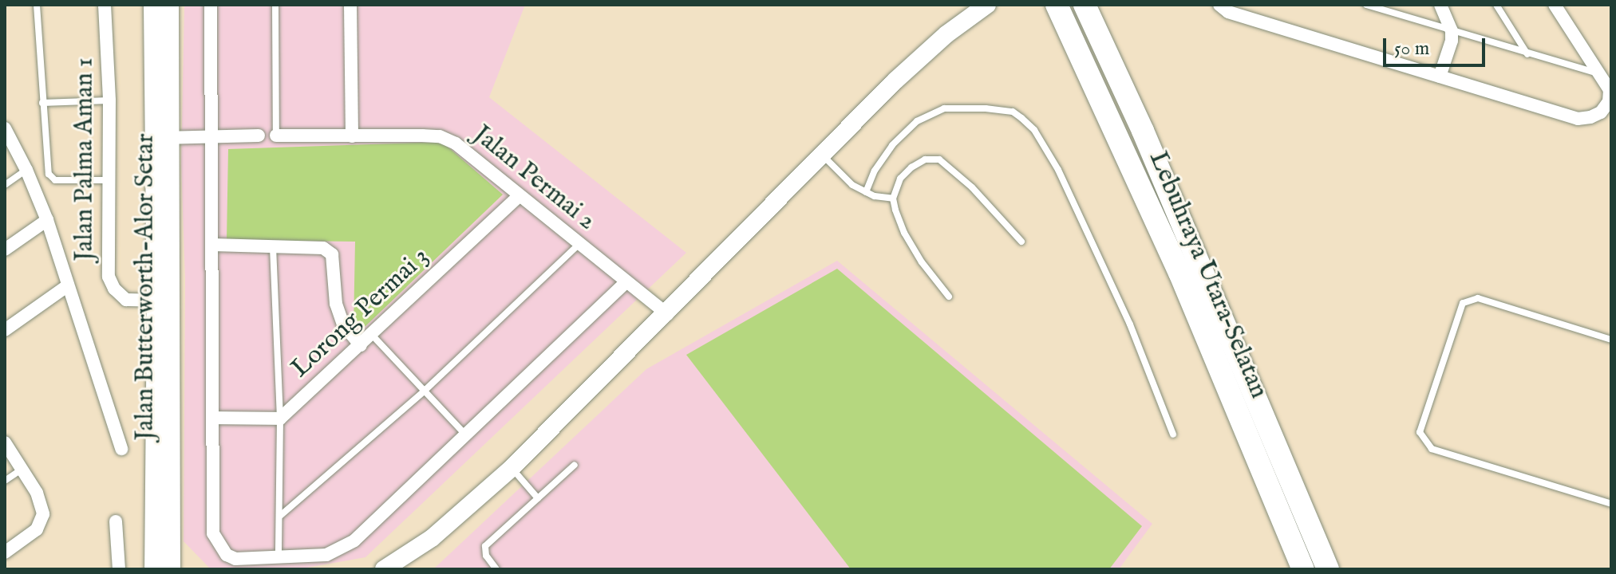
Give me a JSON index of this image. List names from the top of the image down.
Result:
{
  "streets": {
    "highway": ["Lebuhraya Utara–Selatan"],
    "main road": ["Jalan Butterworth-Alor Setar"],
    "street": ["Jalan Palma Aman 1", "Jalan Permai 2", "Lorong Permai 3"]
  },
  "crossings": [
    ["Jalan Palma Aman 1", "Jalan Butterworth-Alor Setar"],
    ["Jalan Permai 2", "Lorong Permai 3"]
  ],
  "scale_bar": "50 m"
}
